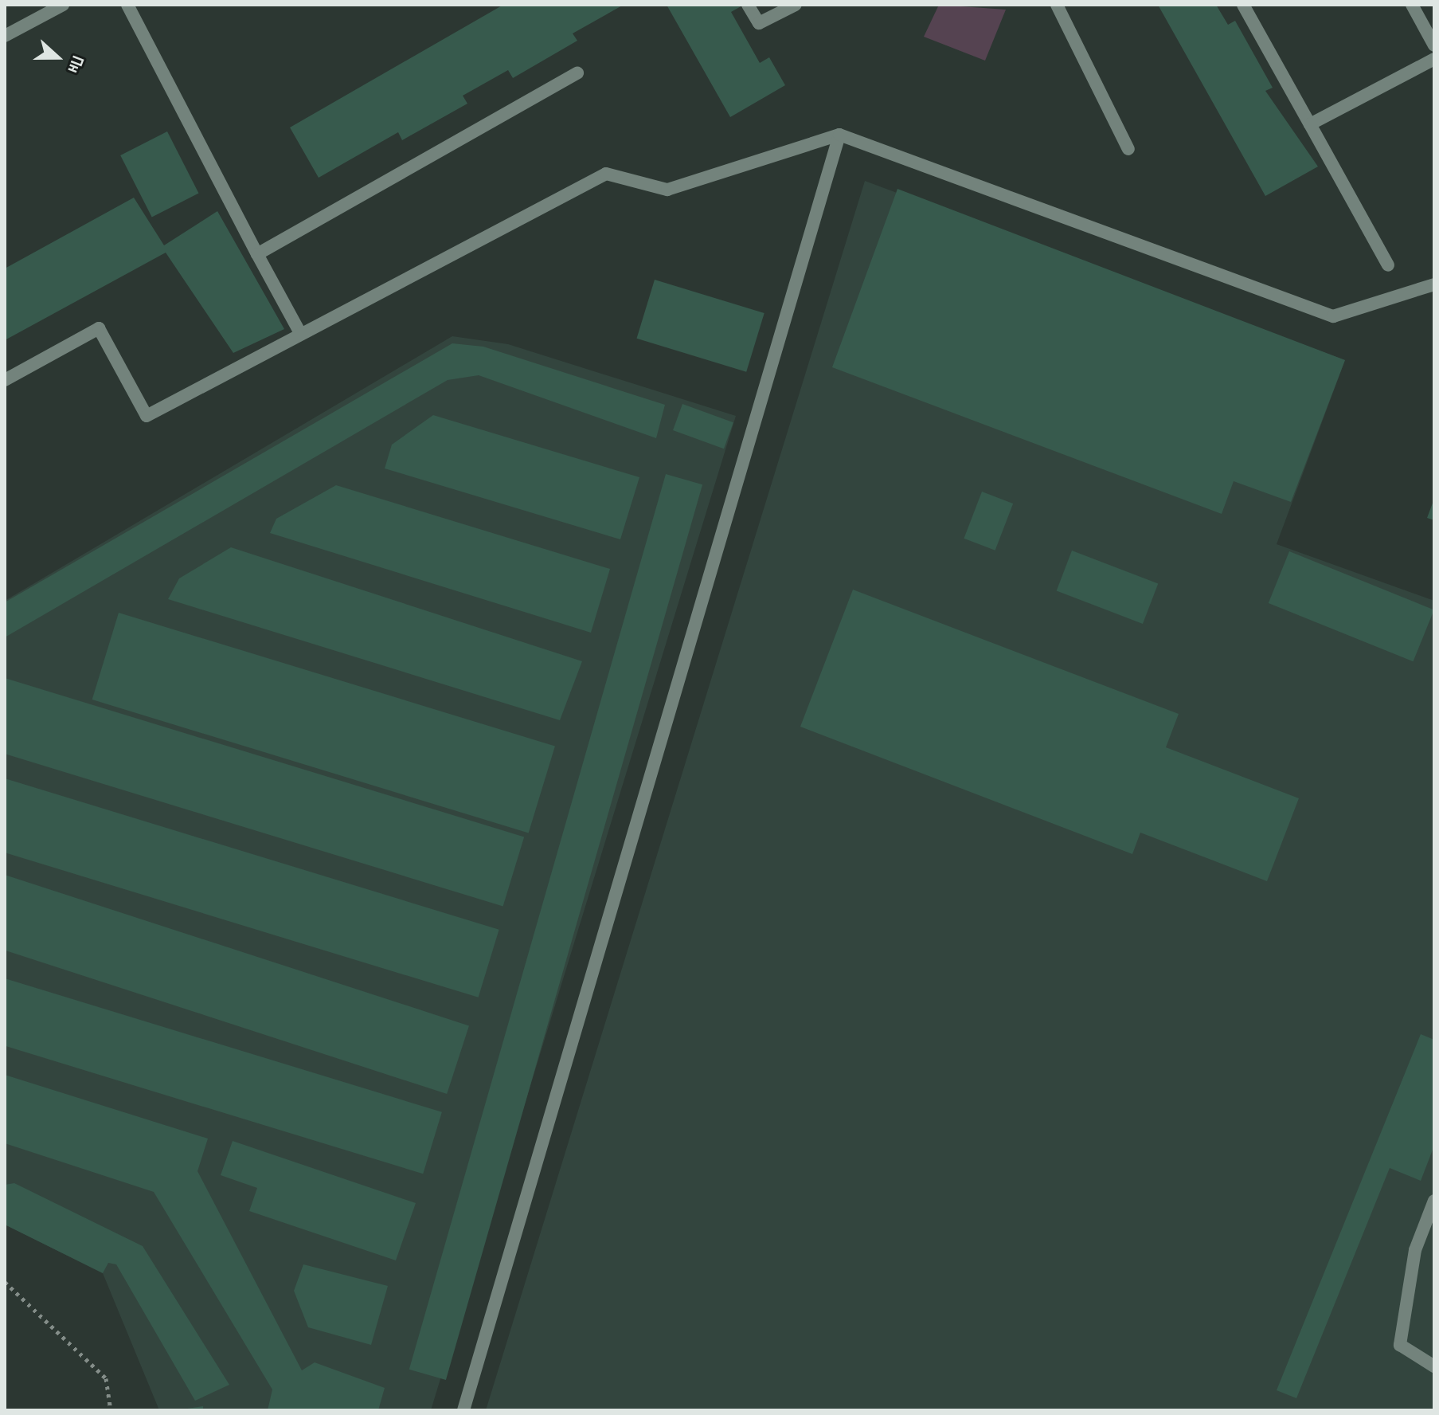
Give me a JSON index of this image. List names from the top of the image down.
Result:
{
  "north": "right"
}
